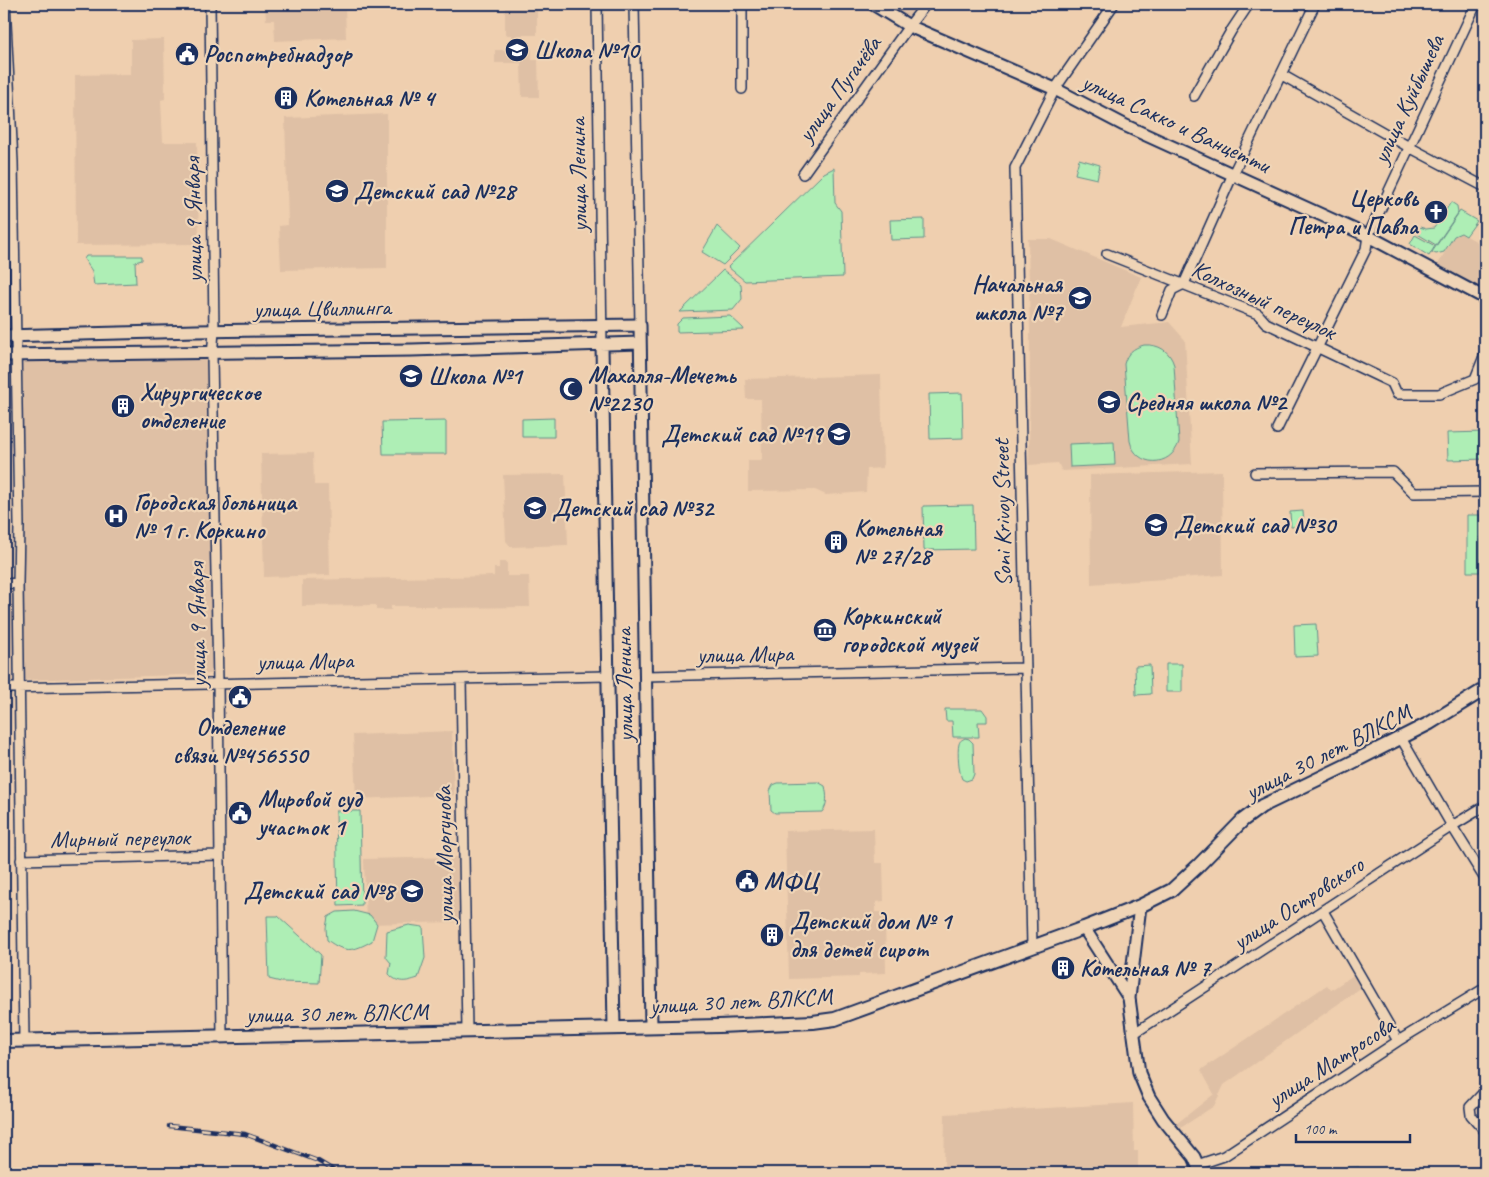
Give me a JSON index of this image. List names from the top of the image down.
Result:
{
  "streets": {
    "main road": ["улица 30 лет ВЛКСМ"],
    "street": [
      "улица Пугачёва",
      "улица Куйбышева",
      "улица Сакко и Ванцетти",
      "улица Ленина",
      "улица 9 Января",
      "Колхозный переулок",
      "улица Цвиллинга",
      "Soni Krivoy Street",
      "улица Мира",
      "Мирный переулок",
      "улица Моргунова",
      "улица Островского",
      "улица Матросова"
    ]
  },
  "crossings": [
    ["улица Пугачёва", "улица Сакко и Ванцетти"],
    ["улица Куйбышева", "улица Сакко и Ванцетти"],
    ["улица Куйбышева", "Колхозный переулок"],
    ["улица Сакко и Ванцетти", "Soni Krivoy Street"],
    ["улица Ленина", "улица Цвиллинга"],
    ["улица Ленина", "улица Мира"],
    ["улица Ленина", "улица 30 лет ВЛКСМ"],
    ["улица 9 Января", "улица Цвиллинга"],
    ["улица 9 Января", "улица Мира"],
    ["улица 9 Января", "улица 30 лет ВЛКСМ"],
    ["улица 9 Января", "Мирный переулок"],
    ["Soni Krivoy Street", "улица Мира"],
    ["Soni Krivoy Street", "улица 30 лет ВЛКСМ"],
    ["улица Мира", "улица Моргунова"],
    ["улица 30 лет ВЛКСМ", "улица Моргунова"]
  ],
  "places": {
    "school or university": [
      "Школа №10",
      "Детский сад №28",
      "Начальная школа №7",
      "Школа №1",
      "Средняя школа №2",
      "Детский сад №19",
      "Детский сад №32",
      "Детский сад №30",
      "Детский сад №8"
    ],
    "public building": [
      "Роспотребнадзор",
      "Отделение связи №456550",
      "Мировой суд участок 1",
      "МФЦ"
    ],
    "building": [
      "Котельная № 4",
      "Хирургическое отделение",
      "Котельная № 27/28",
      "Детский дом № 1 для детей сирот",
      "Котельная № 7"
    ],
    "church": ["Церковь Петра и Павла"],
    "mosque": ["Махалля-Мечеть №2230"],
    "hospital": ["Городская больница № 1 г. Коркино"],
    "museum": ["Коркинский городской музей"]
  },
  "scale_bar": "100 m"
}
